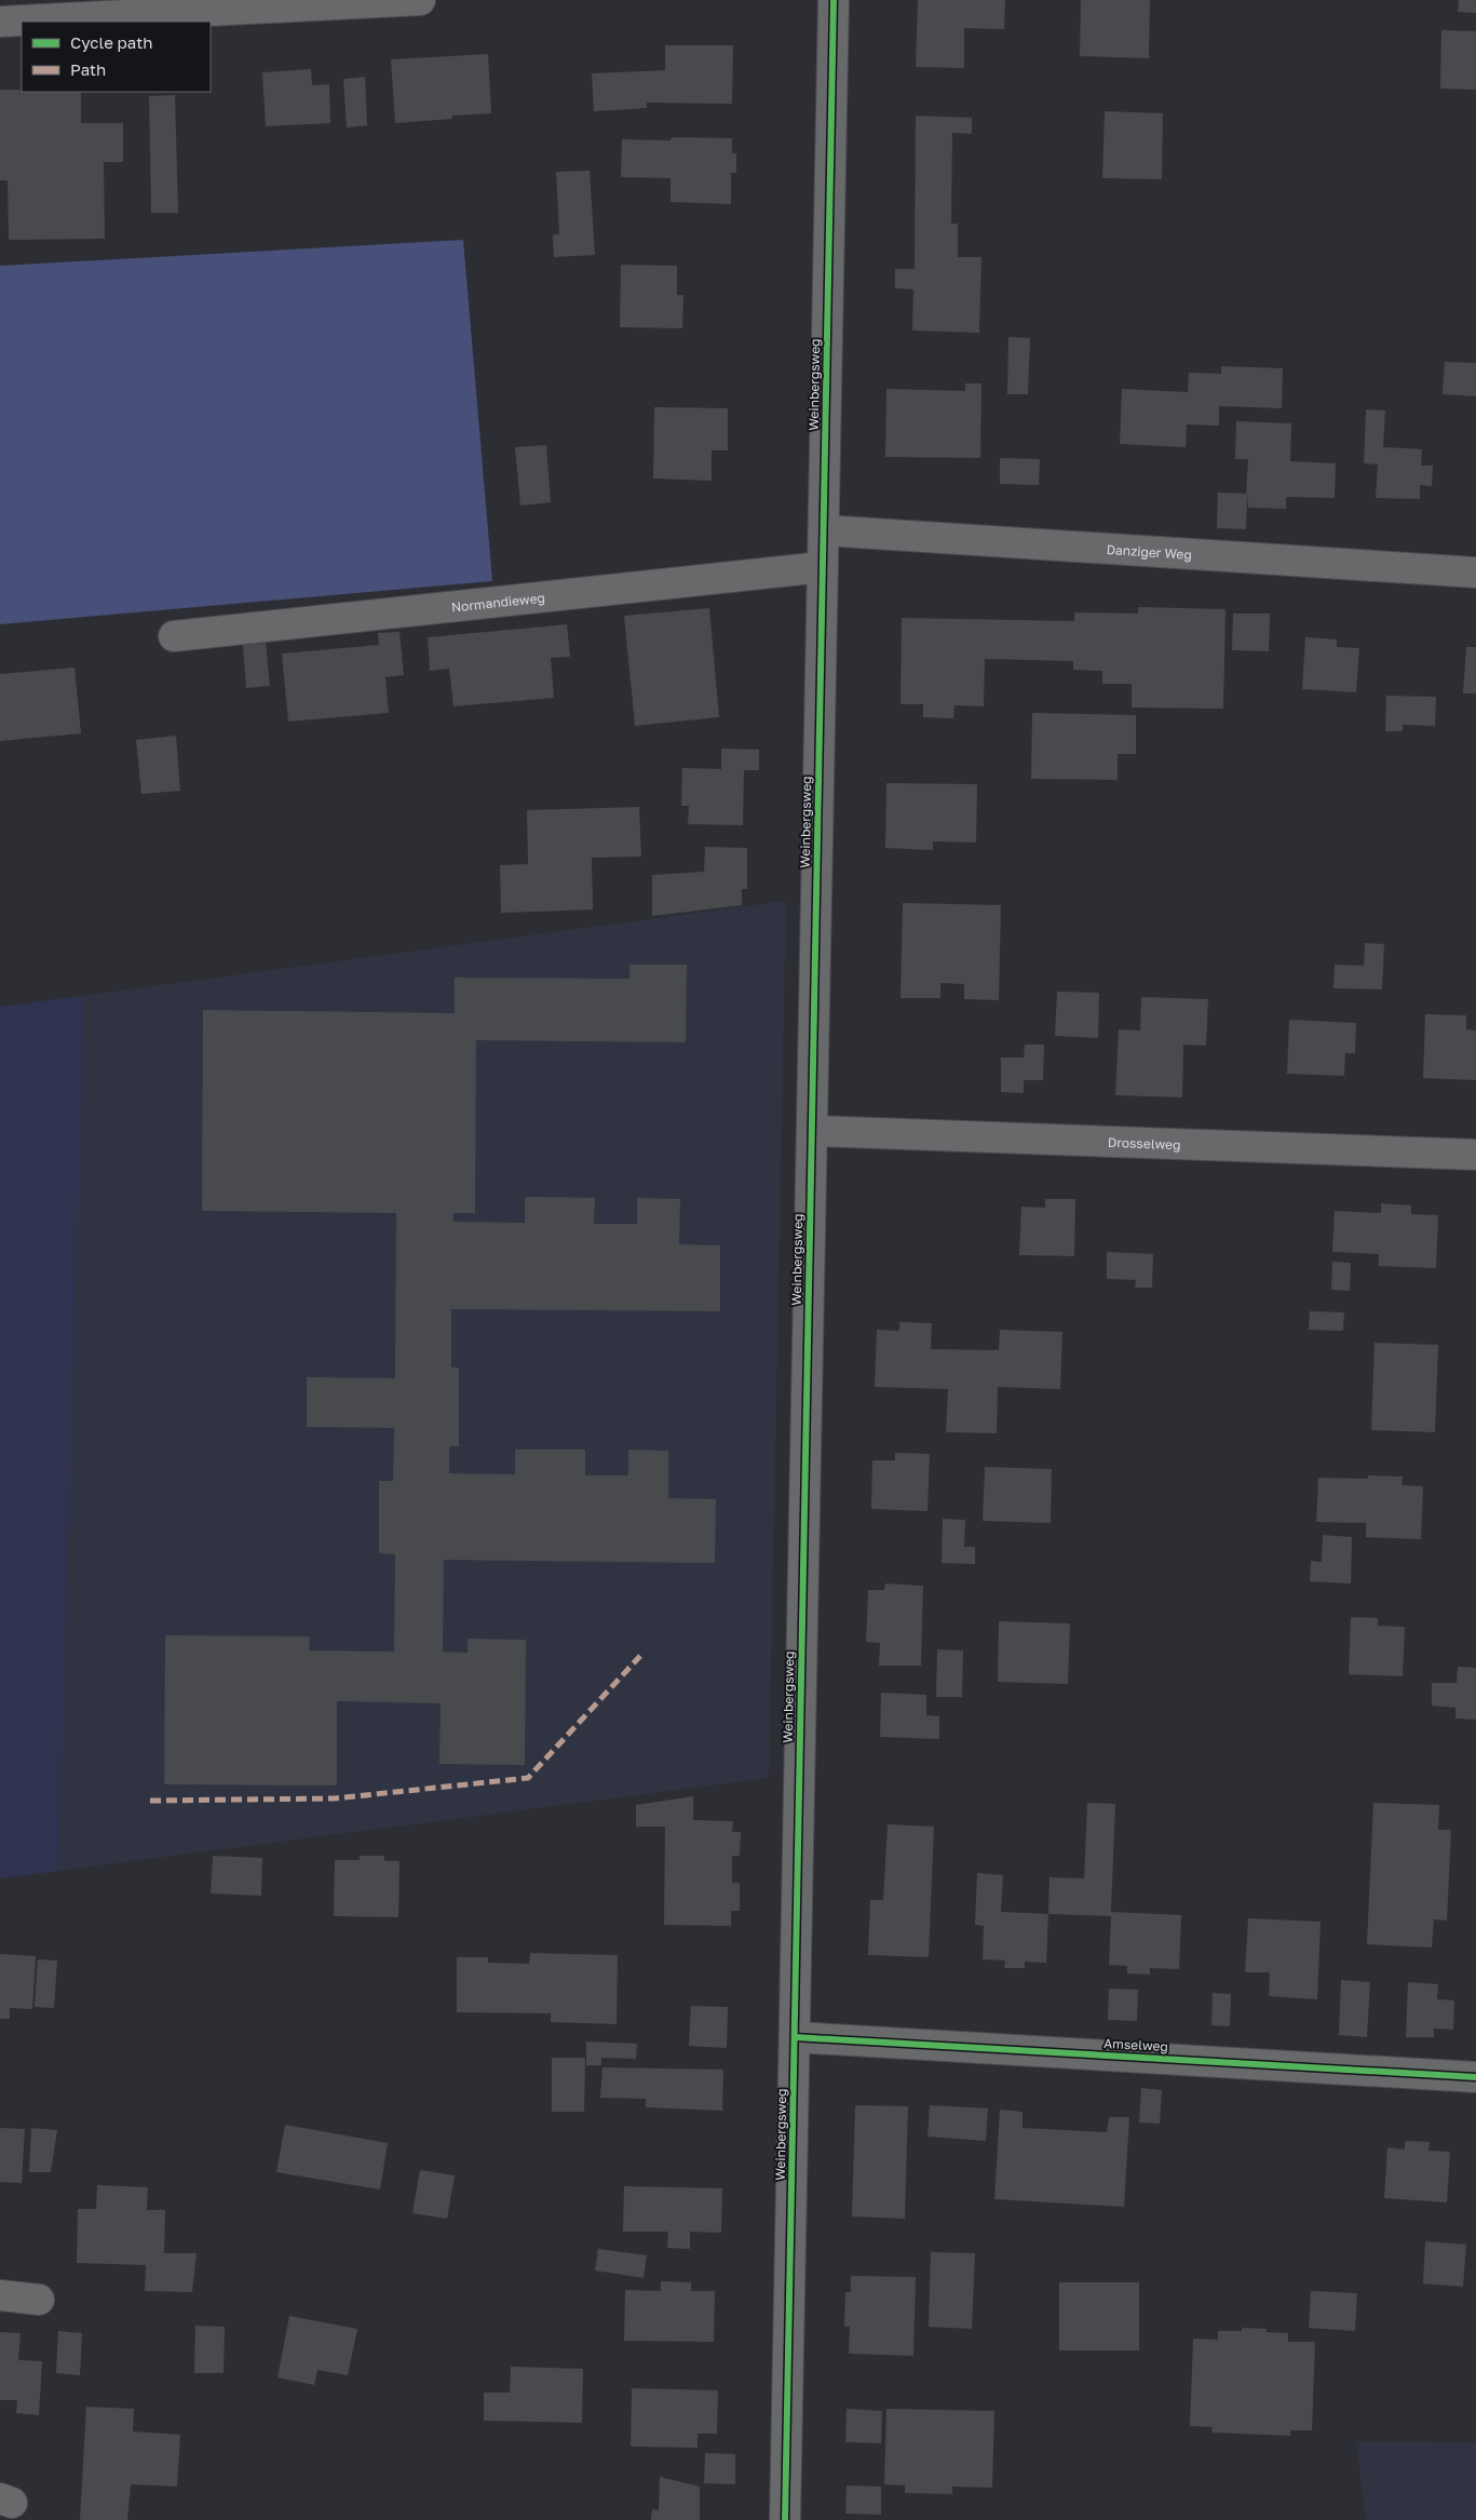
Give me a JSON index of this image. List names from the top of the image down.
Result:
{
  "streets": {
    "street": [
      "Weinbergsweg",
      "Danziger Weg",
      "Normandieweg",
      "Drosselweg",
      "Amselweg"
    ]
  },
  "crossings": [
    ["Weinbergsweg", "Danziger Weg"],
    ["Weinbergsweg", "Normandieweg"],
    ["Weinbergsweg", "Drosselweg"],
    ["Weinbergsweg", "Amselweg"]
  ],
  "legend": ["Cycle path", "Path"]
}
